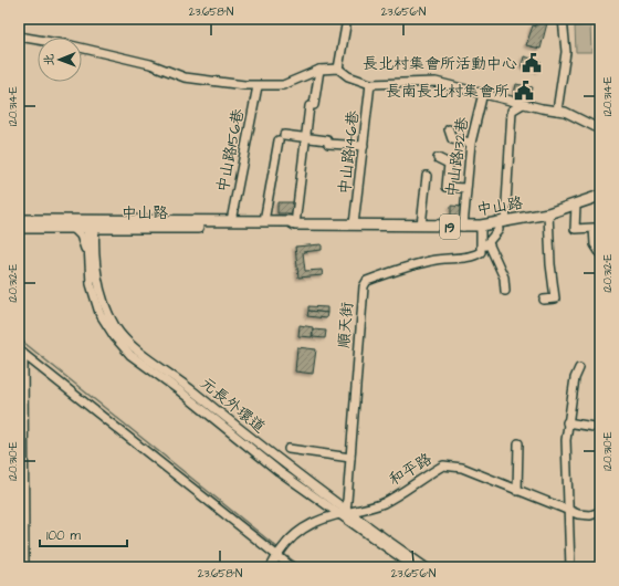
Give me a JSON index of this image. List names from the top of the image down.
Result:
{
  "streets": {
    "main road": ["中山路", "19"],
    "street": [
      "中山路156巷",
      "中山路146巷",
      "中山路132巷",
      "順天街",
      "元長外環道",
      "和平路"
    ]
  },
  "crossings": [
    ["中山路156巷", "中山路"],
    ["中山路146巷", "中山路"],
    ["中山路132巷", "中山路"],
    ["中山路", "元長外環道"],
    ["順天街", "元長外環道"],
    ["順天街", "和平路"],
    ["元長外環道", "和平路"]
  ],
  "places": {
    "public building": ["長北村集會所活動中心", "長南長北村集會所"]
  },
  "scale_bar": "100 m",
  "north": "left",
  "coordinates": [
    "23.658°N",
    "23.656°N",
    "120.314°E",
    "120.312°E",
    "120.310°E"
  ]
}
